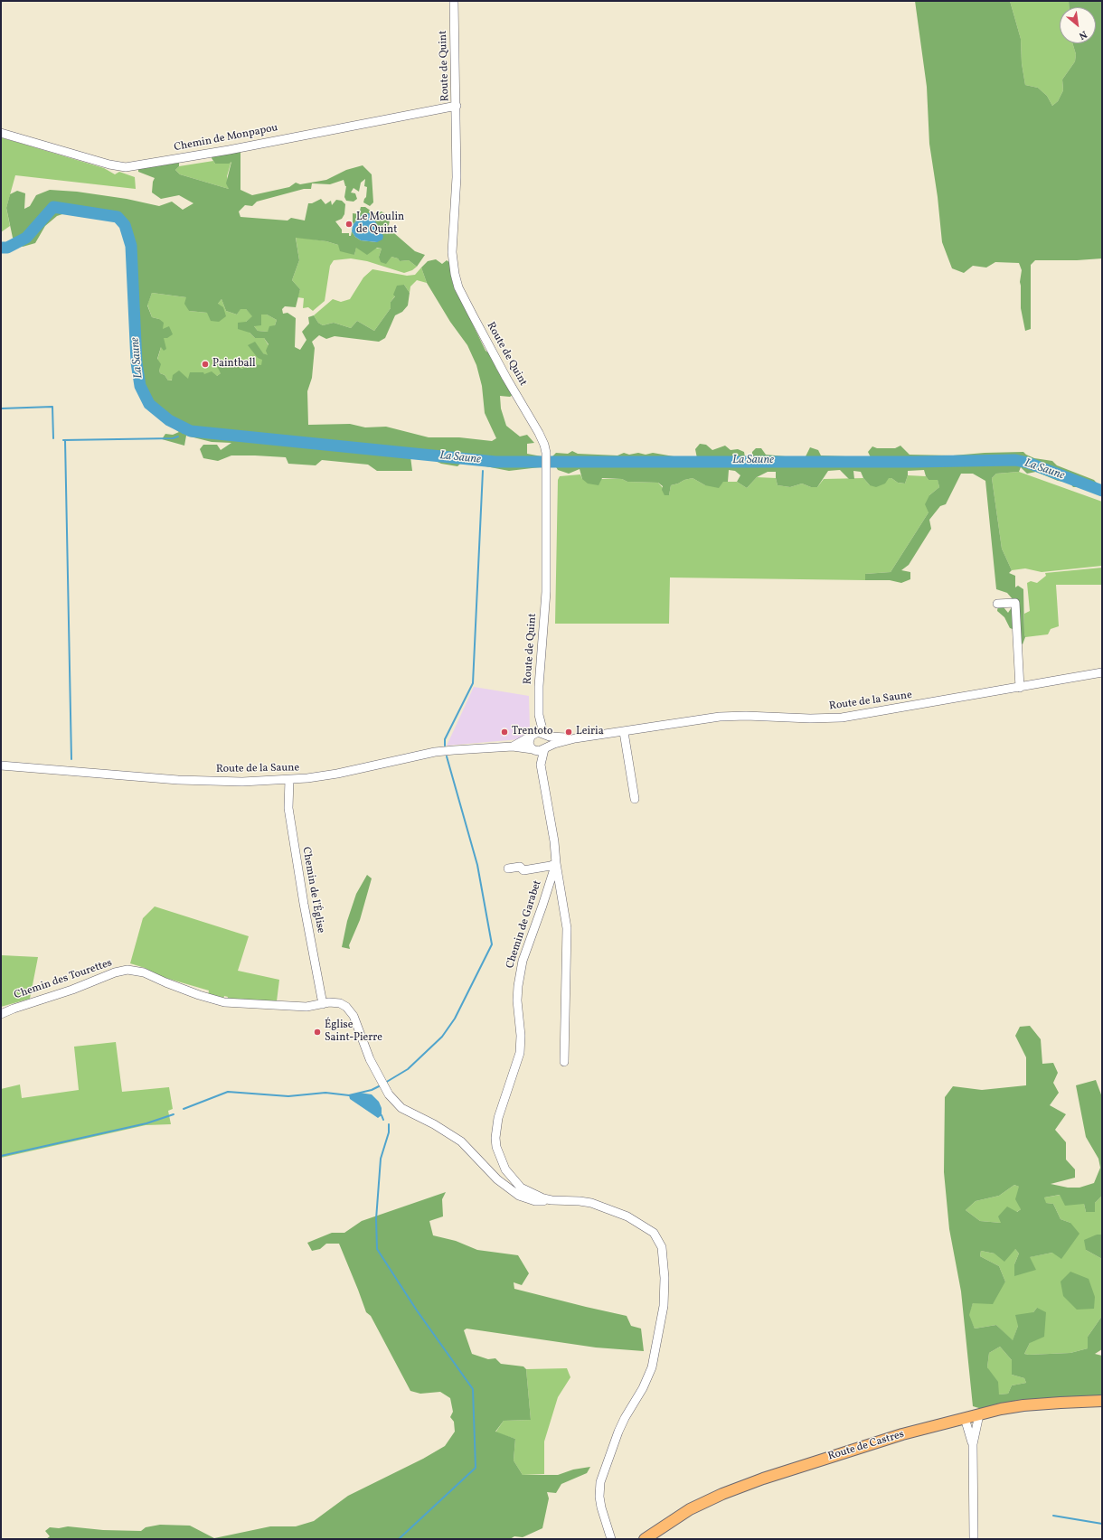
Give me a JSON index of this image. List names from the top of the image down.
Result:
{
  "streets": {
    "main road": ["Route de Castres"],
    "street": [
      "Route de Quint",
      "Chemin de Monpapou",
      "Route de la Saune",
      "Chemin de l'Église",
      "Chemin de Garabet",
      "Chemin des Tourettes"
    ]
  },
  "crossings": [
    ["Route de Quint", "Chemin de Monpapou"],
    ["Route de Quint", "Route de la Saune"],
    ["Route de Quint", "Chemin de Garabet"],
    ["Route de la Saune", "Chemin de l'Église"],
    ["Route de la Saune", "Chemin de Garabet"],
    ["Chemin de l'Église", "Chemin des Tourettes"],
    ["Chemin de Garabet", "Chemin des Tourettes"]
  ],
  "water": ["La Saune"],
  "places": [
    "Le Moulin de Quint",
    "Paintball",
    "Trentoto",
    "Leiria",
    "Église Saint-Pierre"
  ],
  "north": "bottom right"
}
